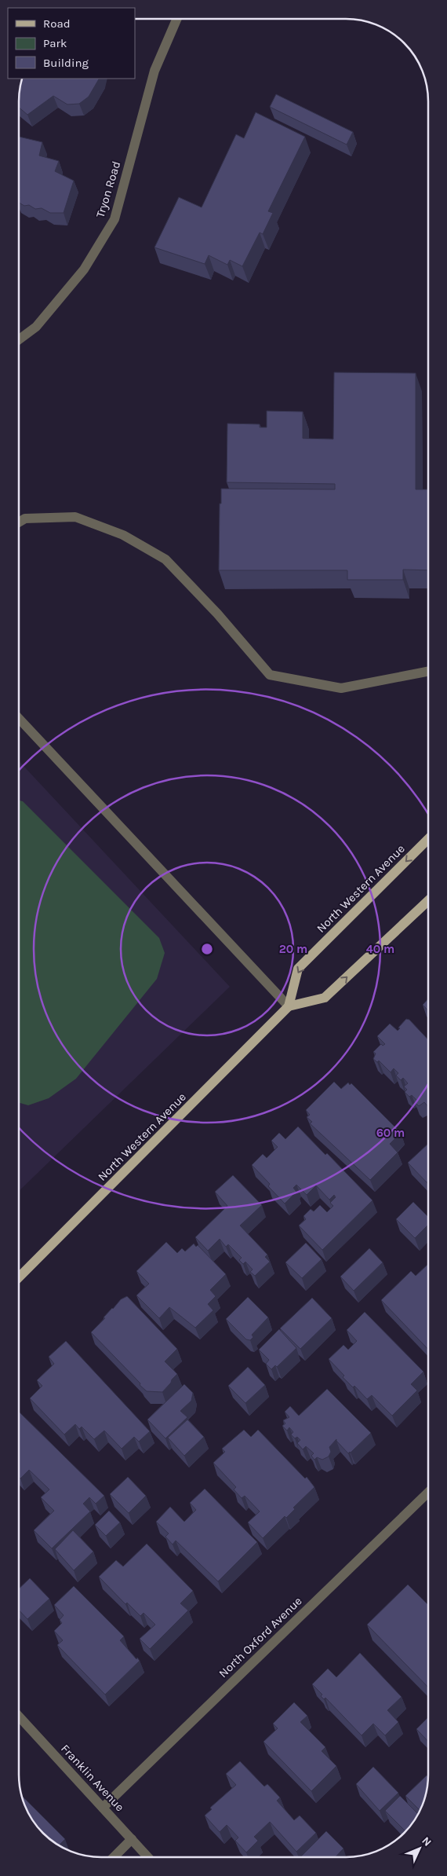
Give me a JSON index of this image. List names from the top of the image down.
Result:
{
  "streets": {
    "main road": ["North Western Avenue"],
    "street": ["Tryon Road", "North Oxford Avenue", "Franklin Avenue"]
  },
  "crossings": [
    ["North Oxford Avenue", "Franklin Avenue"]
  ],
  "legend": ["Road", "Park", "Building"],
  "north": "top right",
  "rings": ["20 m", "40 m", "60 m"]
}
